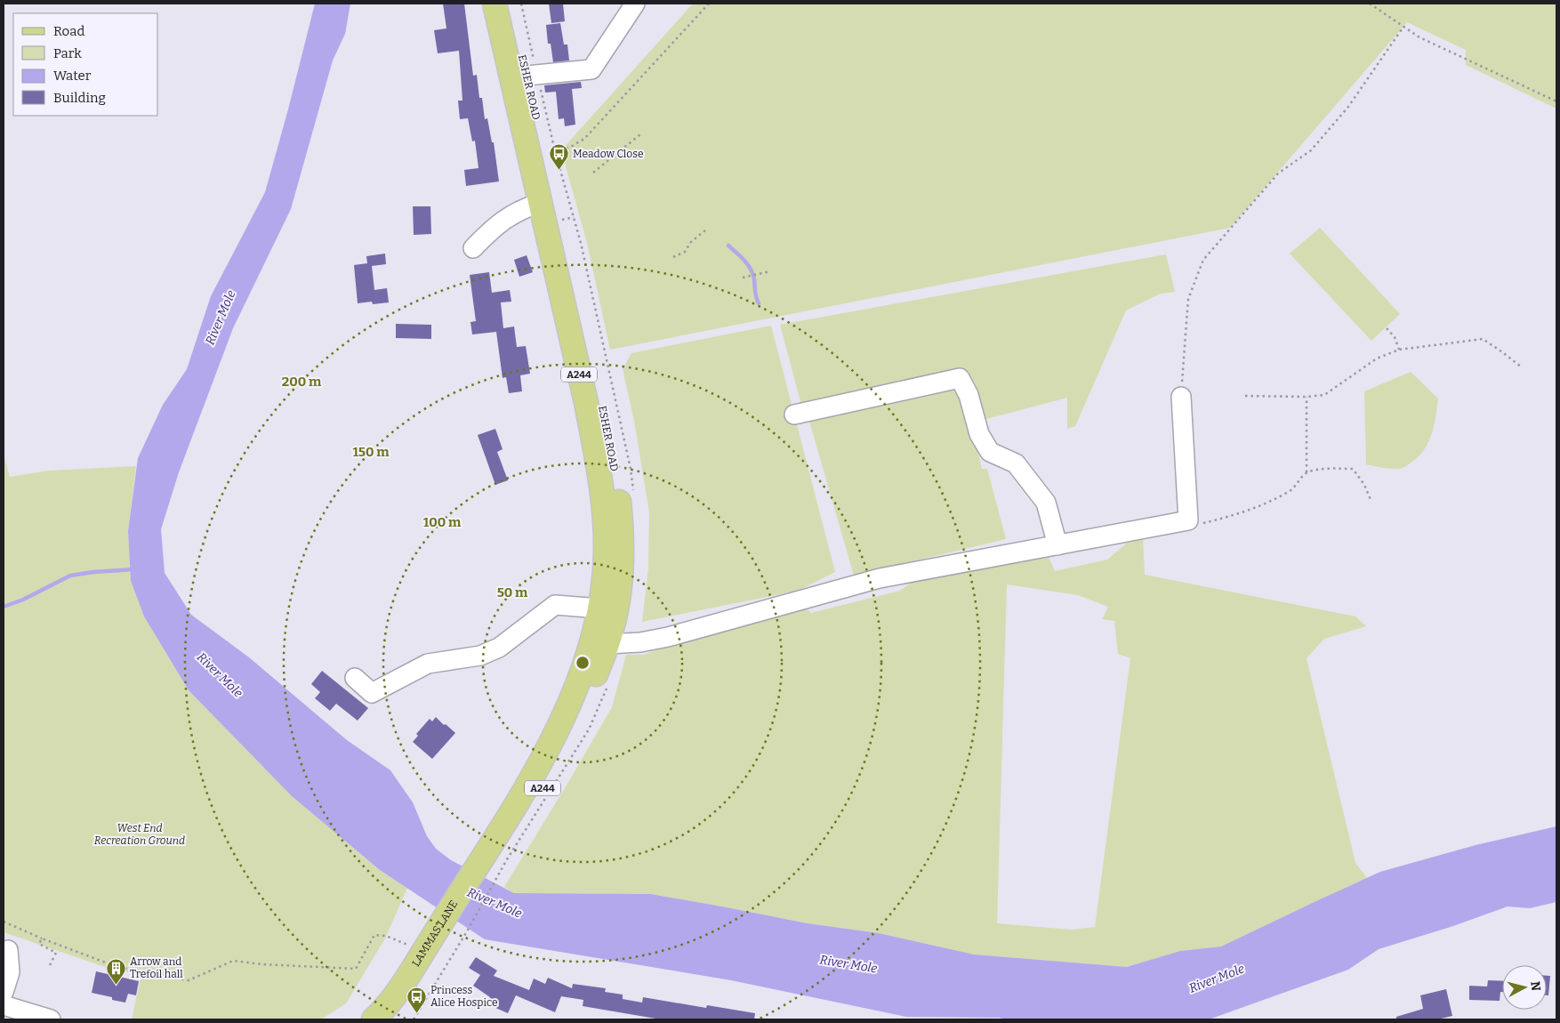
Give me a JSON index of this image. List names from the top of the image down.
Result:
{
  "streets": {
    "main road": ["ESHER ROAD", "A244", "LAMMAS LANE"]
  },
  "crossings": [
    ["ESHER ROAD", "LAMMAS LANE"]
  ],
  "water": ["River Mole"],
  "parks": ["West End Recreation Ground"],
  "places": {
    "bus stop": ["Meadow Close", "Princess Alice Hospice"],
    "building": ["Arrow and Trefoil hall"]
  },
  "legend": [
    "Road",
    "Park",
    "Water",
    "Building"
  ],
  "north": "right",
  "rings": [
    "200 m",
    "150 m",
    "100 m",
    "50 m"
  ]
}
